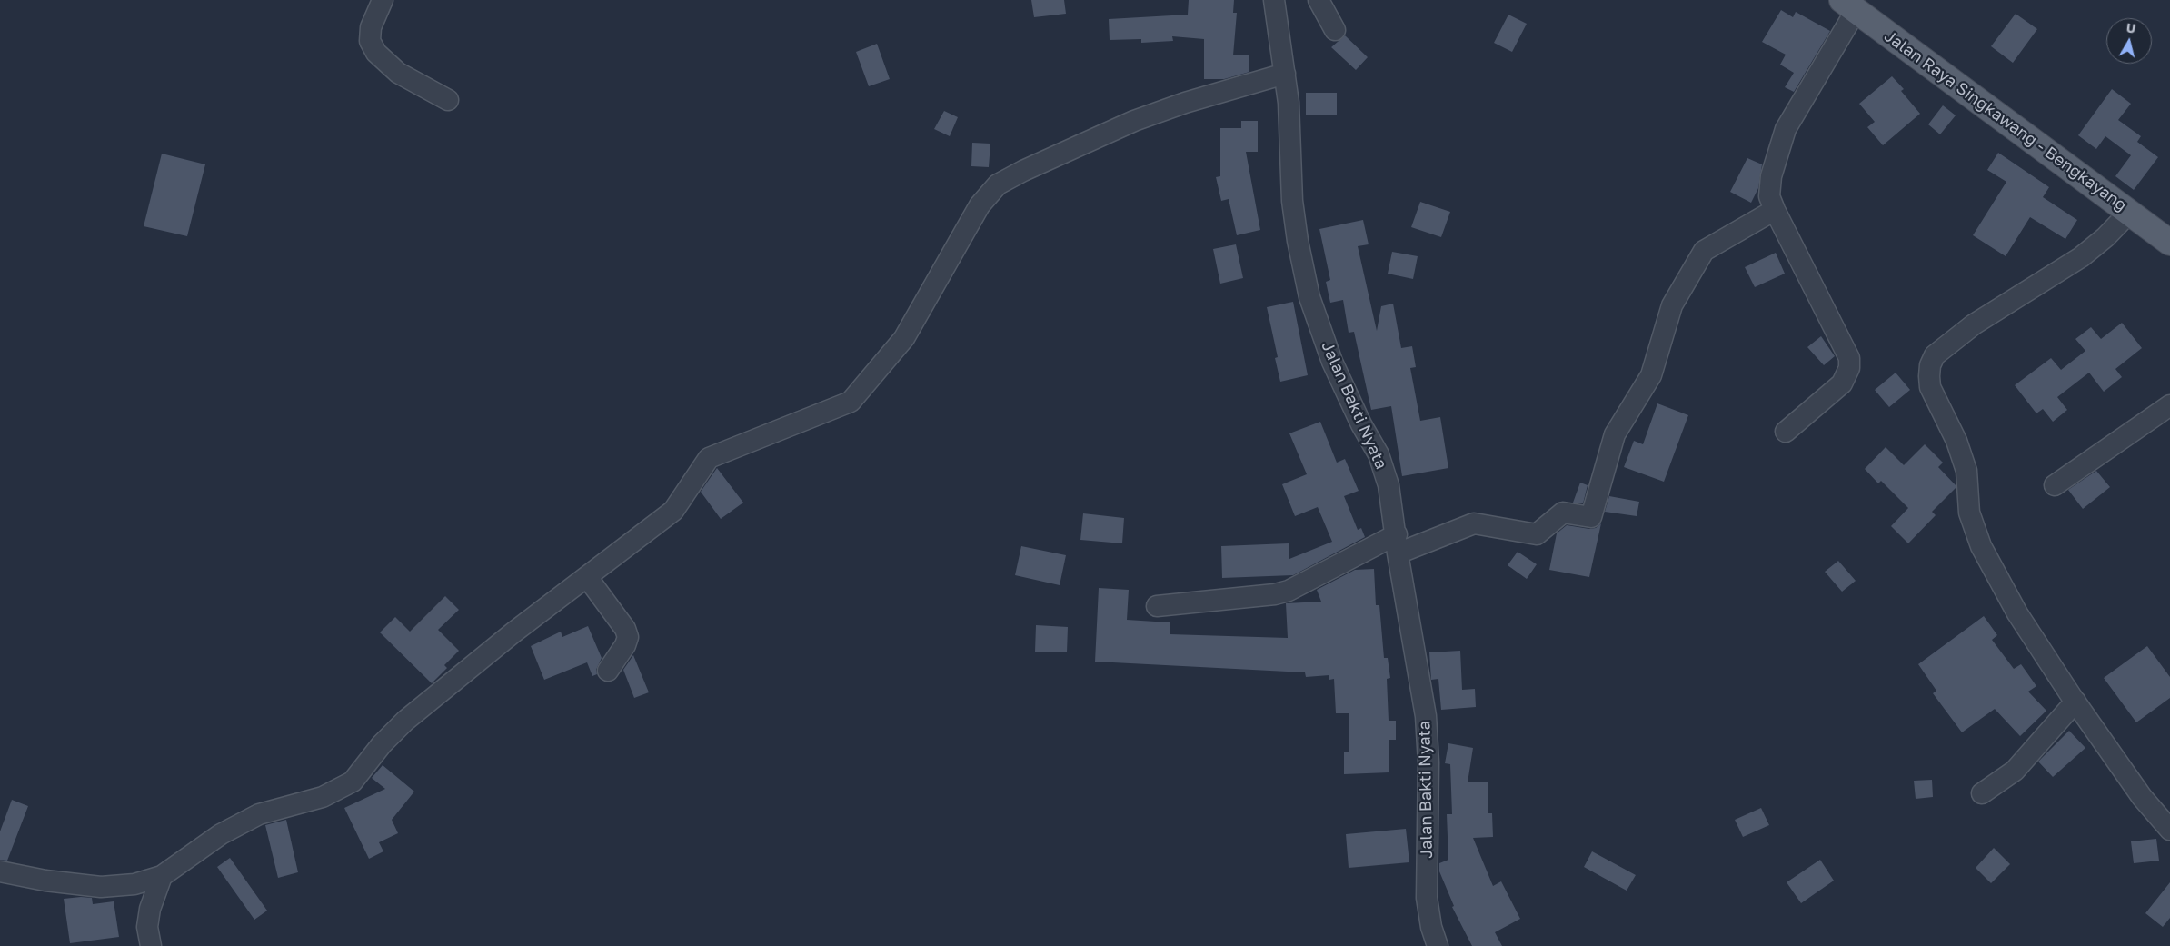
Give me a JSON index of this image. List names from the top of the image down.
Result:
{
  "streets": {
    "main road": ["Jalan Raya Singkawang - Bengkayang"],
    "street": ["Jalan Bakti Nyata"]
  },
  "north": "top"
}
